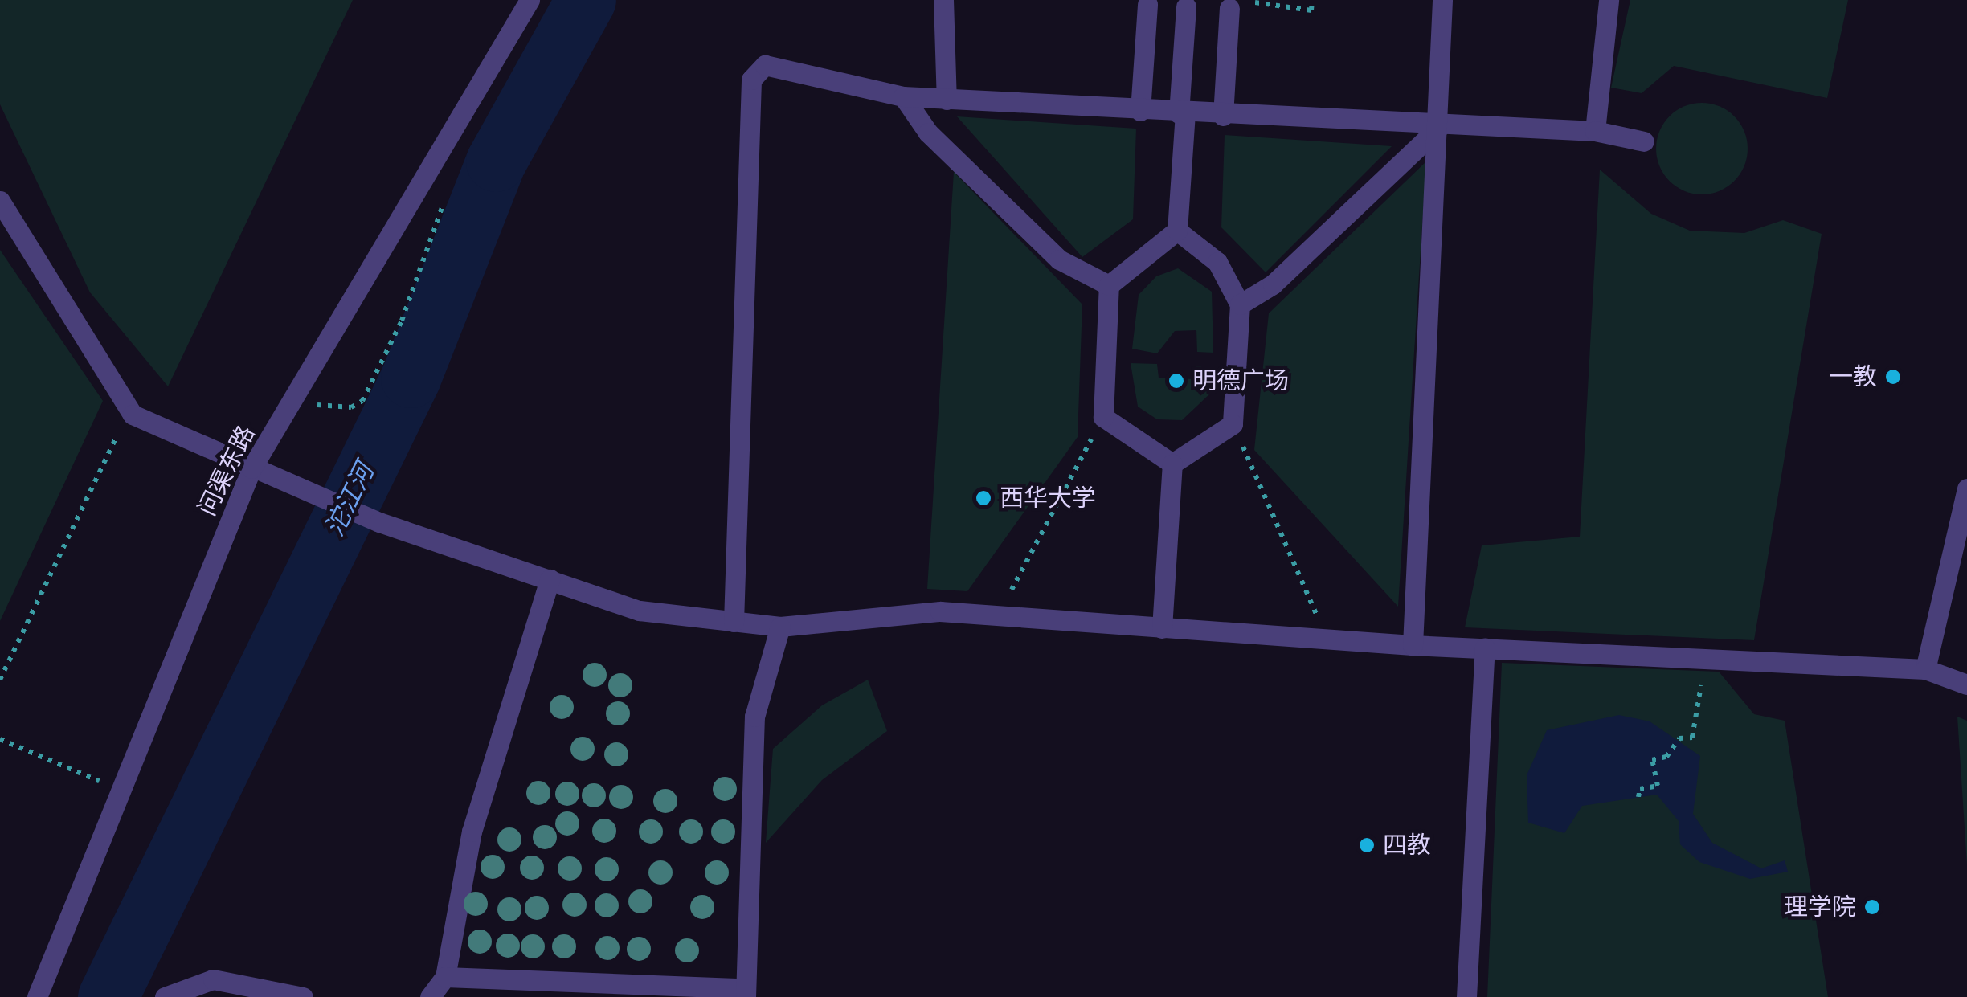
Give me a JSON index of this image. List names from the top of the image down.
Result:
{
  "streets": {
    "street": ["问渠东路"]
  },
  "water": ["沱江河"],
  "places": [
    "一教",
    "明德广场",
    "西华大学",
    "四教",
    "理学院"
  ]
}
